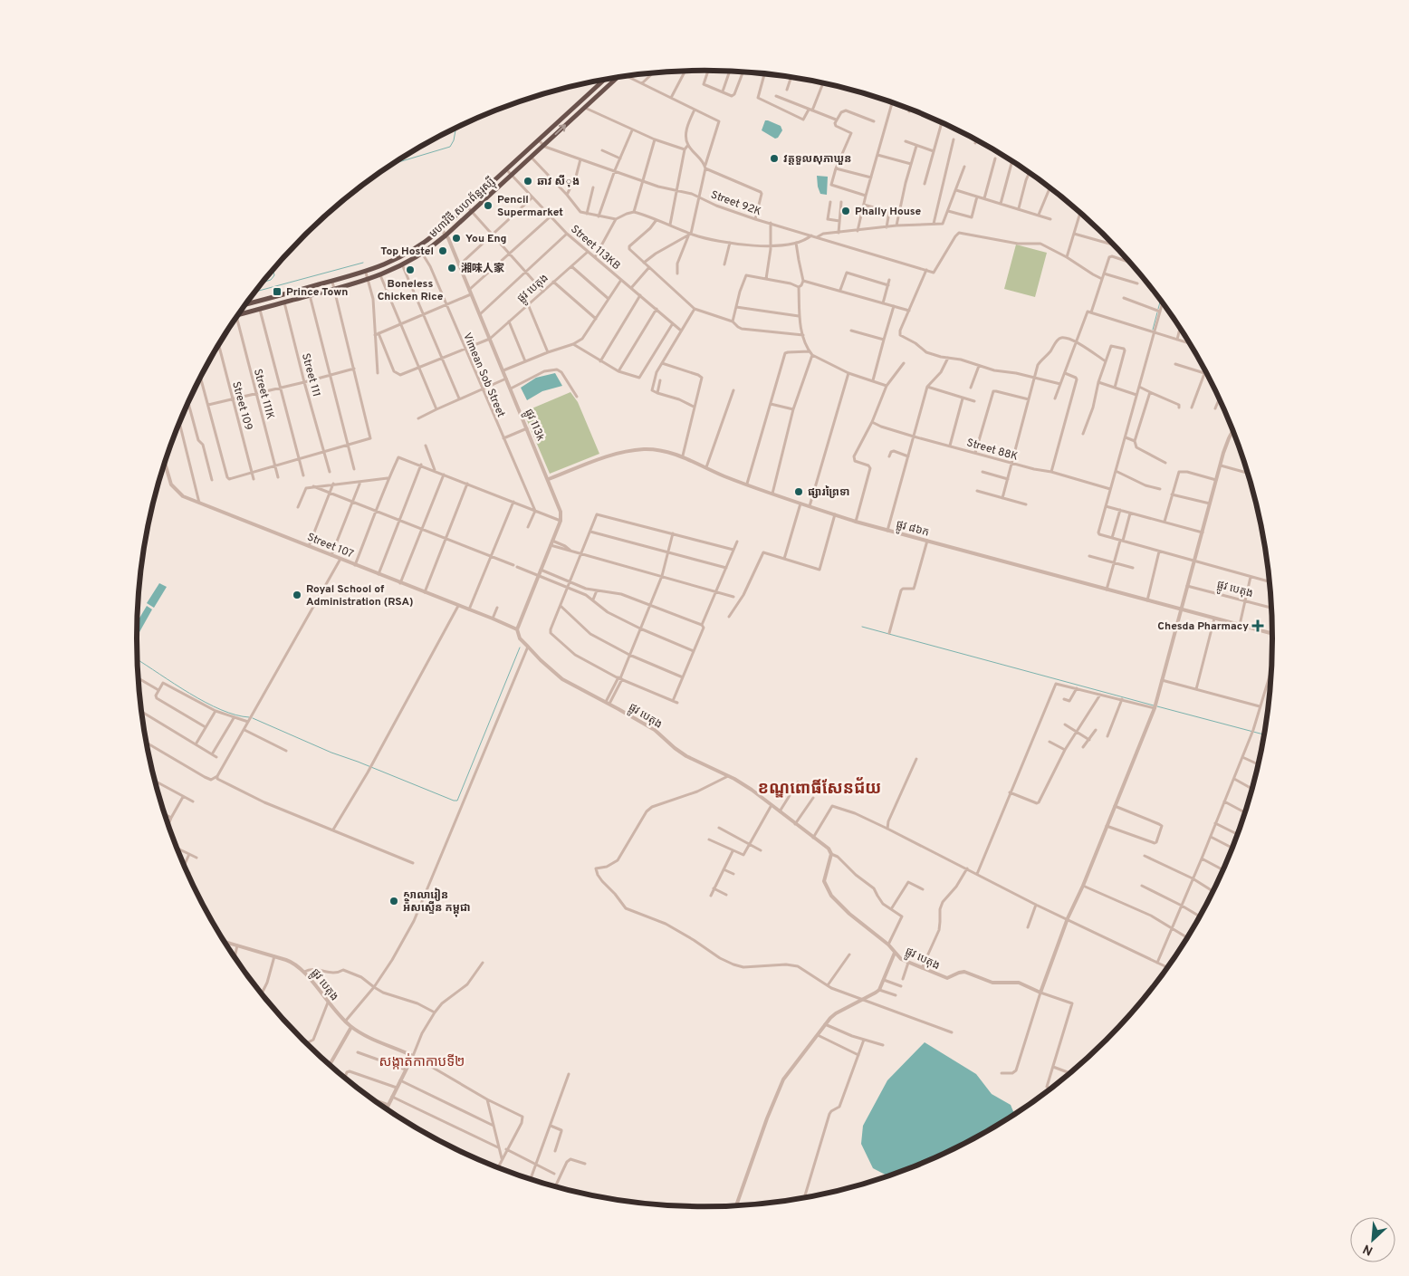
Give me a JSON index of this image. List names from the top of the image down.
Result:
{
  "streets": {
    "highway": ["មហាវិថី សហព័ន្ធរុស្ស៊ី"],
    "street": [
      "Street 92K",
      "Street 113KB",
      "ផ្លូវ បេតុង",
      "Street 111",
      "Vimean Sob Street",
      "Street 111K",
      "Street 109",
      "ផ្លូវ 113k",
      "Street 88K",
      "ផ្លូវ ៨៦ក",
      "Street 107"
    ]
  },
  "crossings": [
    ["Street 92K", "មហាវិថី សហព័ន្ធរុស្ស៊ី"],
    ["មហាវិថី សហព័ន្ធរុស្ស៊ី", "Street 113KB"],
    ["មហាវិថី សហព័ន្ធរុស្ស៊ី", "Street 111"],
    ["មហាវិថី សហព័ន្ធរុស្ស៊ី", "Vimean Sob Street"],
    ["មហាវិថី សហព័ន្ធរុស្ស៊ី", "ផ្លូវ 113k"],
    ["Street 113KB", "ផ្លូវ បេតុង"],
    ["ផ្លូវ បេតុង", "ផ្លូវ 113k"],
    ["ផ្លូវ បេតុង", "Street 107"],
    ["ផ្លូវ 113k", "ផ្លូវ ៨៦ក"]
  ],
  "districts": ["ខណ្ឌពោធិ៍សែនជ័យ", "សង្កាត់កាកាបទី២"],
  "places": {
    "other": [
      "វត្តទួលសុភាឃួន",
      "ឆាវ សីុង",
      "Pencil Supermarket",
      "Phally House",
      "You Eng",
      "Top Hostel",
      "湘味人家",
      "Boneless Chicken Rice",
      "ផ្សារព្រៃទា",
      "Royal School of Administration (RSA)",
      "សាលារៀន អ៉ិសស្ទើន កម្ពុជា"
    ],
    "transit": ["Prince Town"],
    "health": ["Chesda Pharmacy"]
  },
  "north": "bottom left"
}
